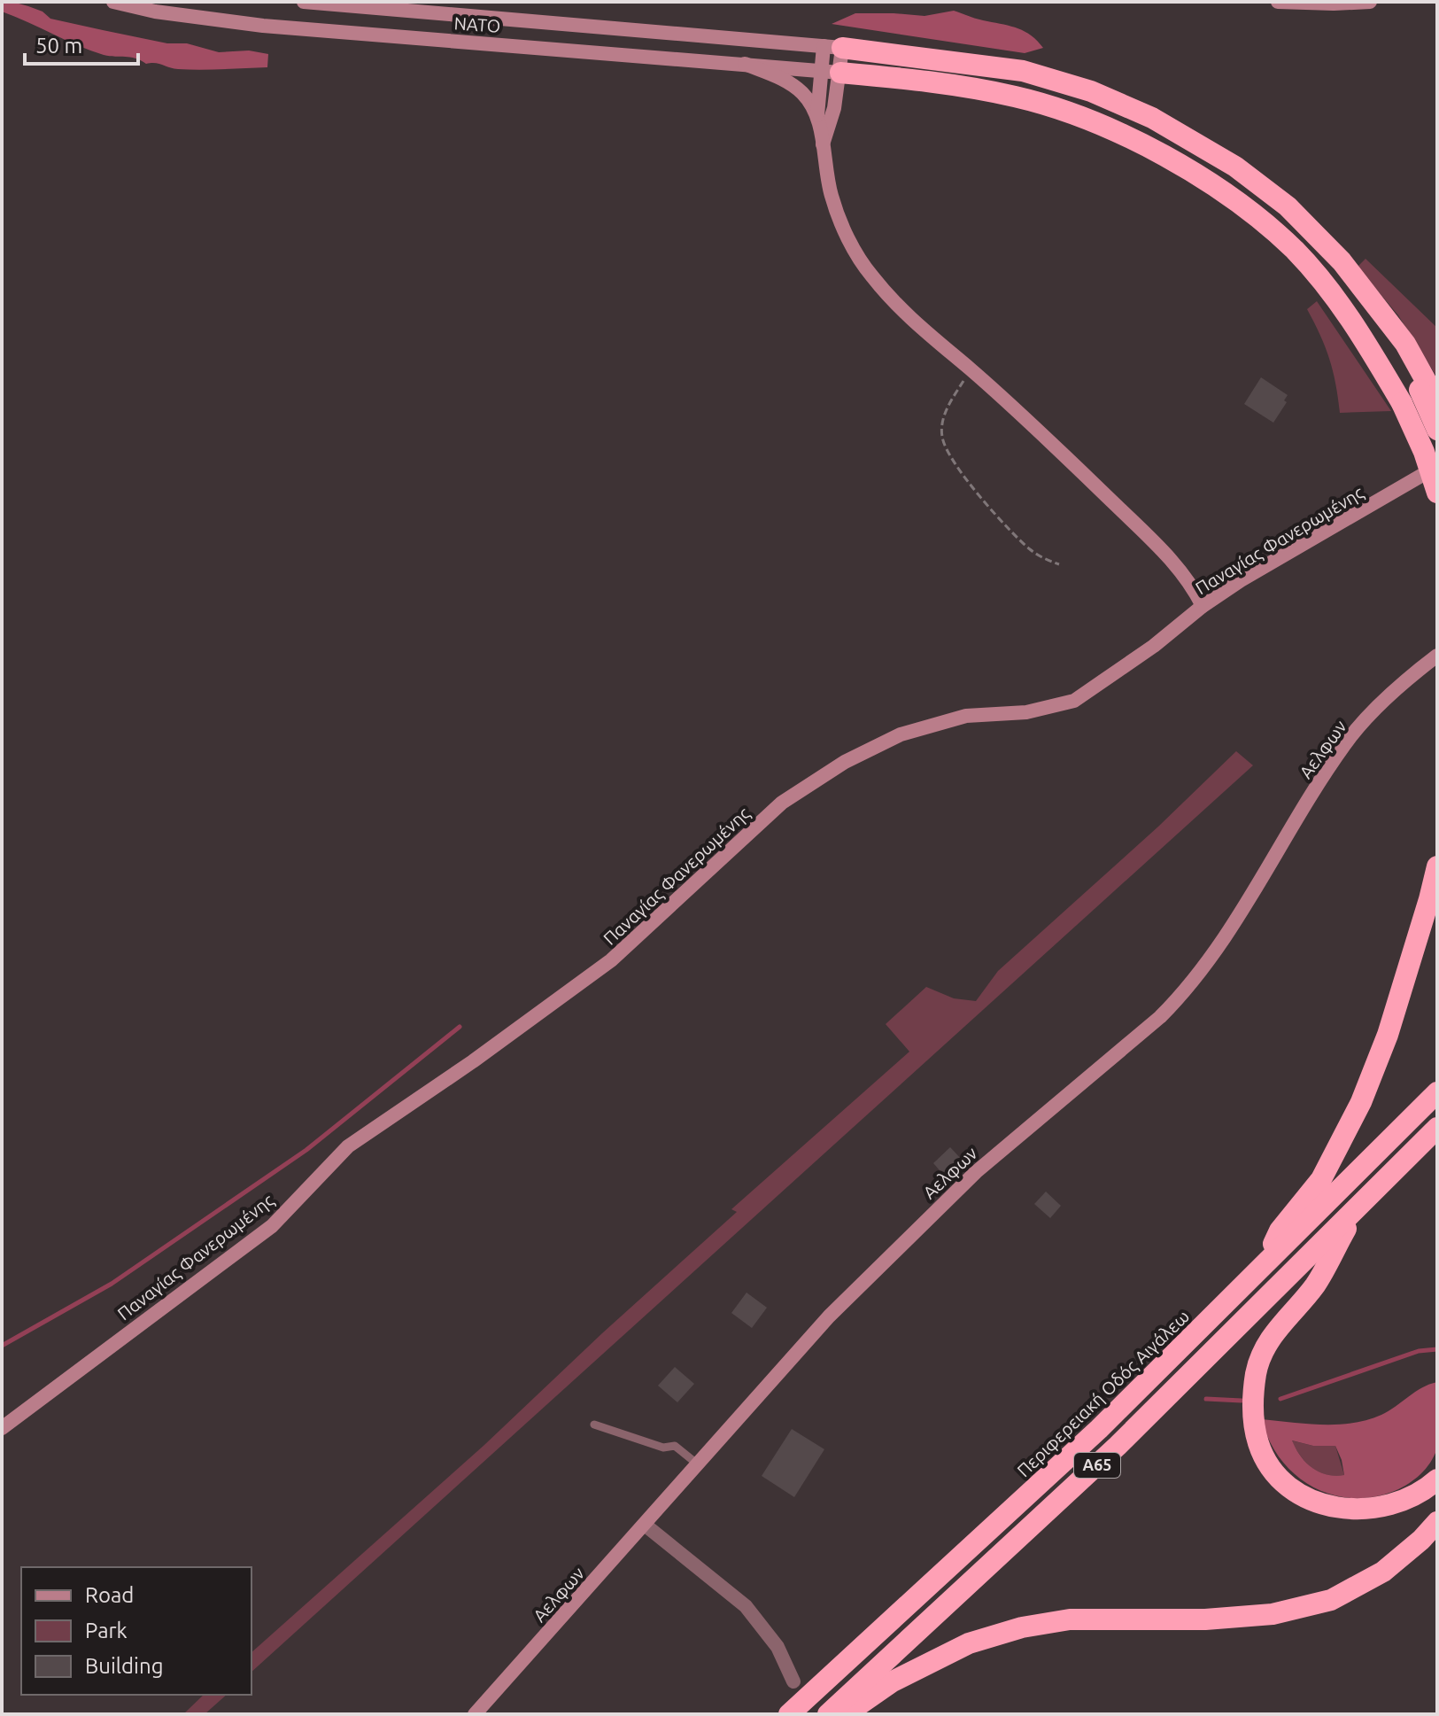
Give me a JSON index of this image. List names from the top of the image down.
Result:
{
  "streets": {
    "highway": ["Περιφερειακή Οδός Αιγάλεω", "Α65"],
    "main road": ["ΝΑΤΟ", "Παναγίας Φανερωμένης", "Αελφων"]
  },
  "legend": ["Road", "Park", "Building"],
  "scale_bar": "50 m"
}
